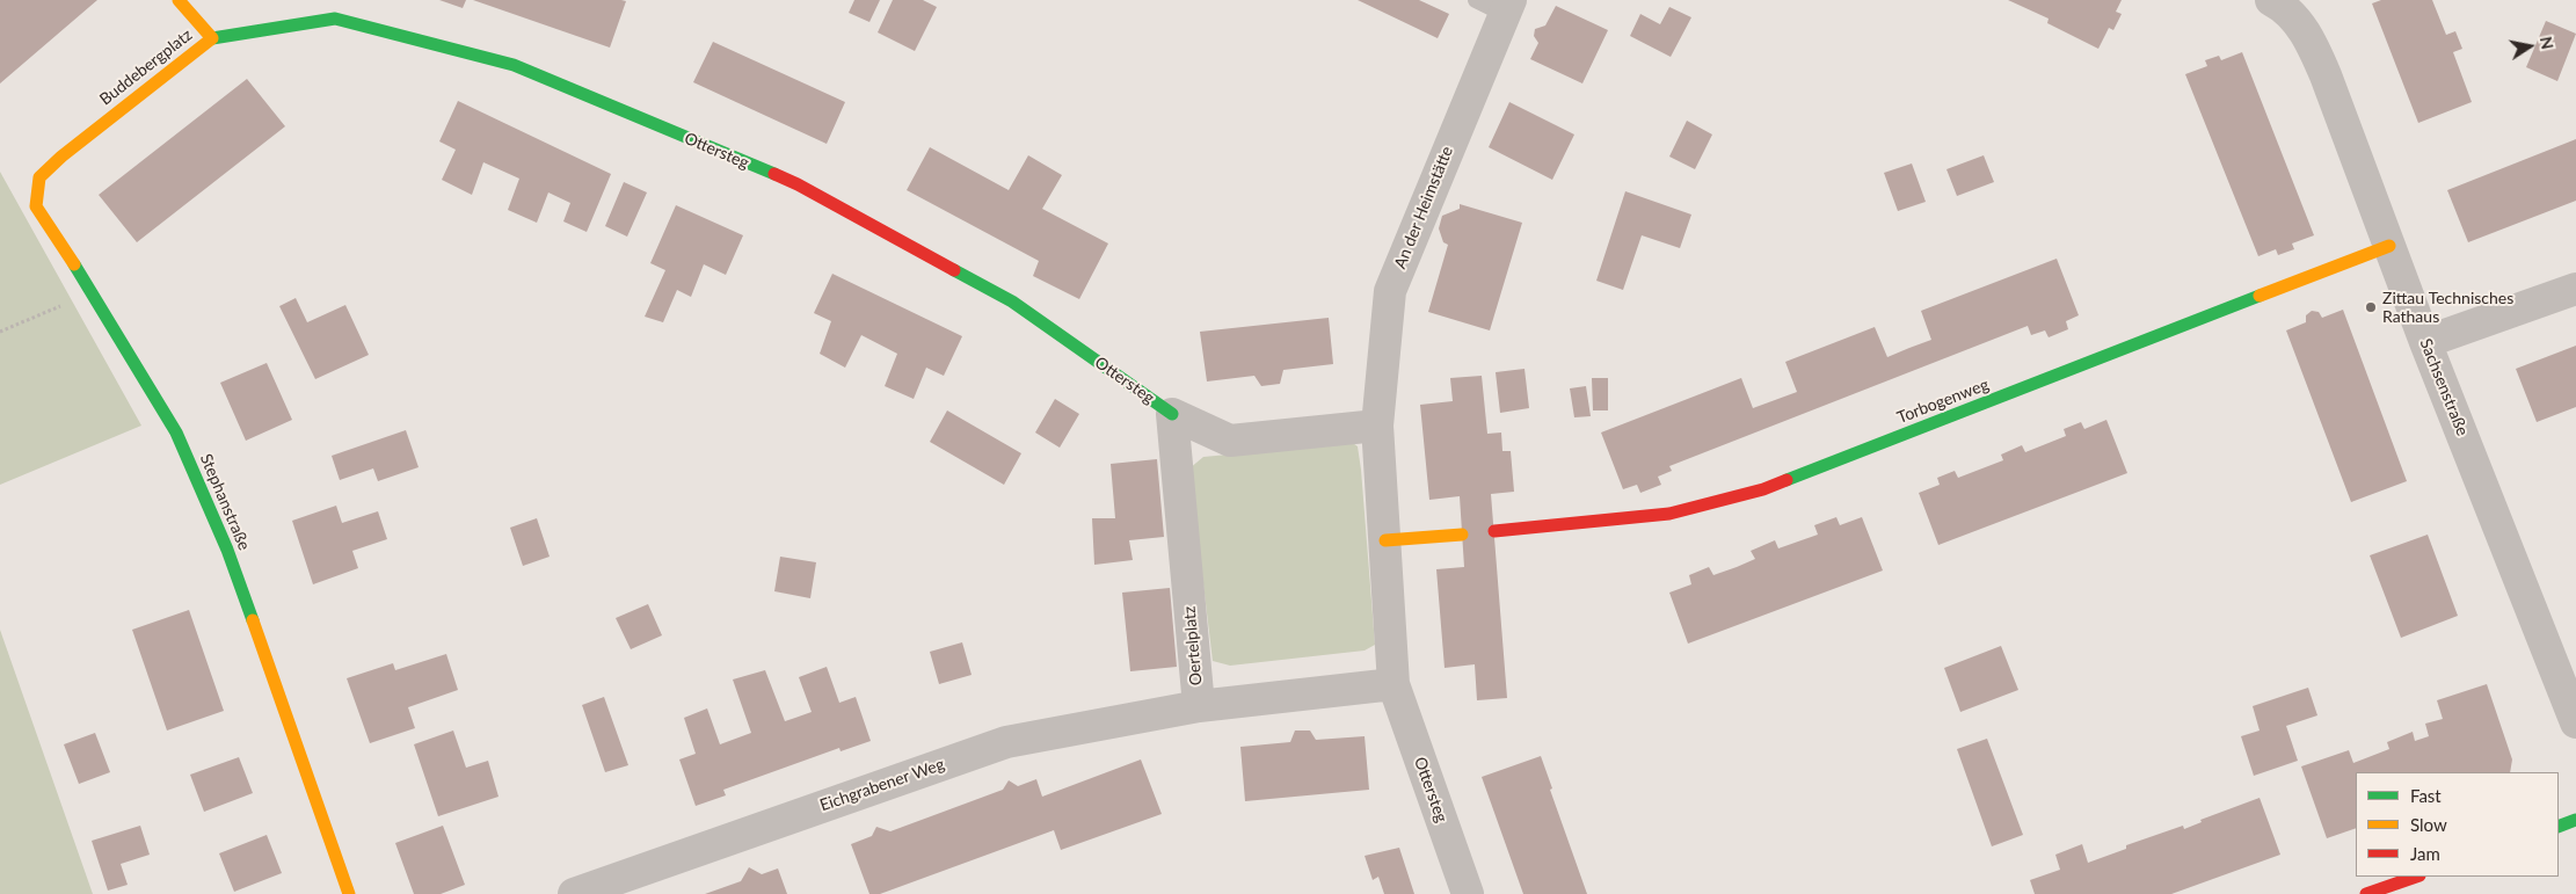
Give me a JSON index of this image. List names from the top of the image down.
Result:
{
  "streets": {
    "street": [
      "Buddebergplatz",
      "Ottersteg",
      "An der Heimstätte",
      "Sachsenstraße",
      "Torbogenweg",
      "Stephanstraße",
      "Oertelplatz",
      "Eichgrabener Weg"
    ]
  },
  "crossings": [
    ["Buddebergplatz", "Ottersteg"],
    ["Buddebergplatz", "Stephanstraße"],
    ["Ottersteg", "Oertelplatz"],
    ["Sachsenstraße", "Torbogenweg"],
    ["Oertelplatz", "Eichgrabener Weg"]
  ],
  "places": ["Zittau Technisches Rathaus"],
  "legend": ["Fast", "Slow", "Jam"],
  "north": "right"
}
